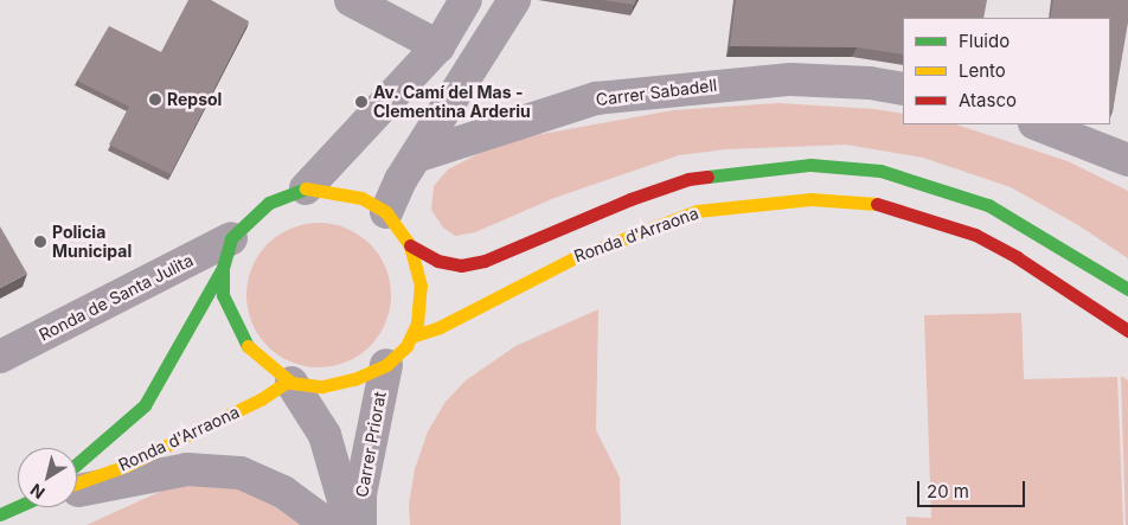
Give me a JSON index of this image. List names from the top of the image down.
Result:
{
  "streets": {
    "street": [
      "Carrer Sabadell",
      "Ronda d'Arraona",
      "Ronda de Santa Julita",
      "Carrer Priorat"
    ]
  },
  "crossings": [
    ["Ronda d'Arraona", "Ronda de Santa Julita"],
    ["Ronda d'Arraona", "Carrer Priorat"],
    ["Ronda de Santa Julita", "Carrer Priorat"]
  ],
  "places": ["Repsol", "Av. Camí del Mas - Clementina Arderiu", "Policia Municipal"],
  "legend": ["Fluido", "Lento", "Atasco"],
  "scale_bar": "20 m",
  "north": "bottom left"
}
